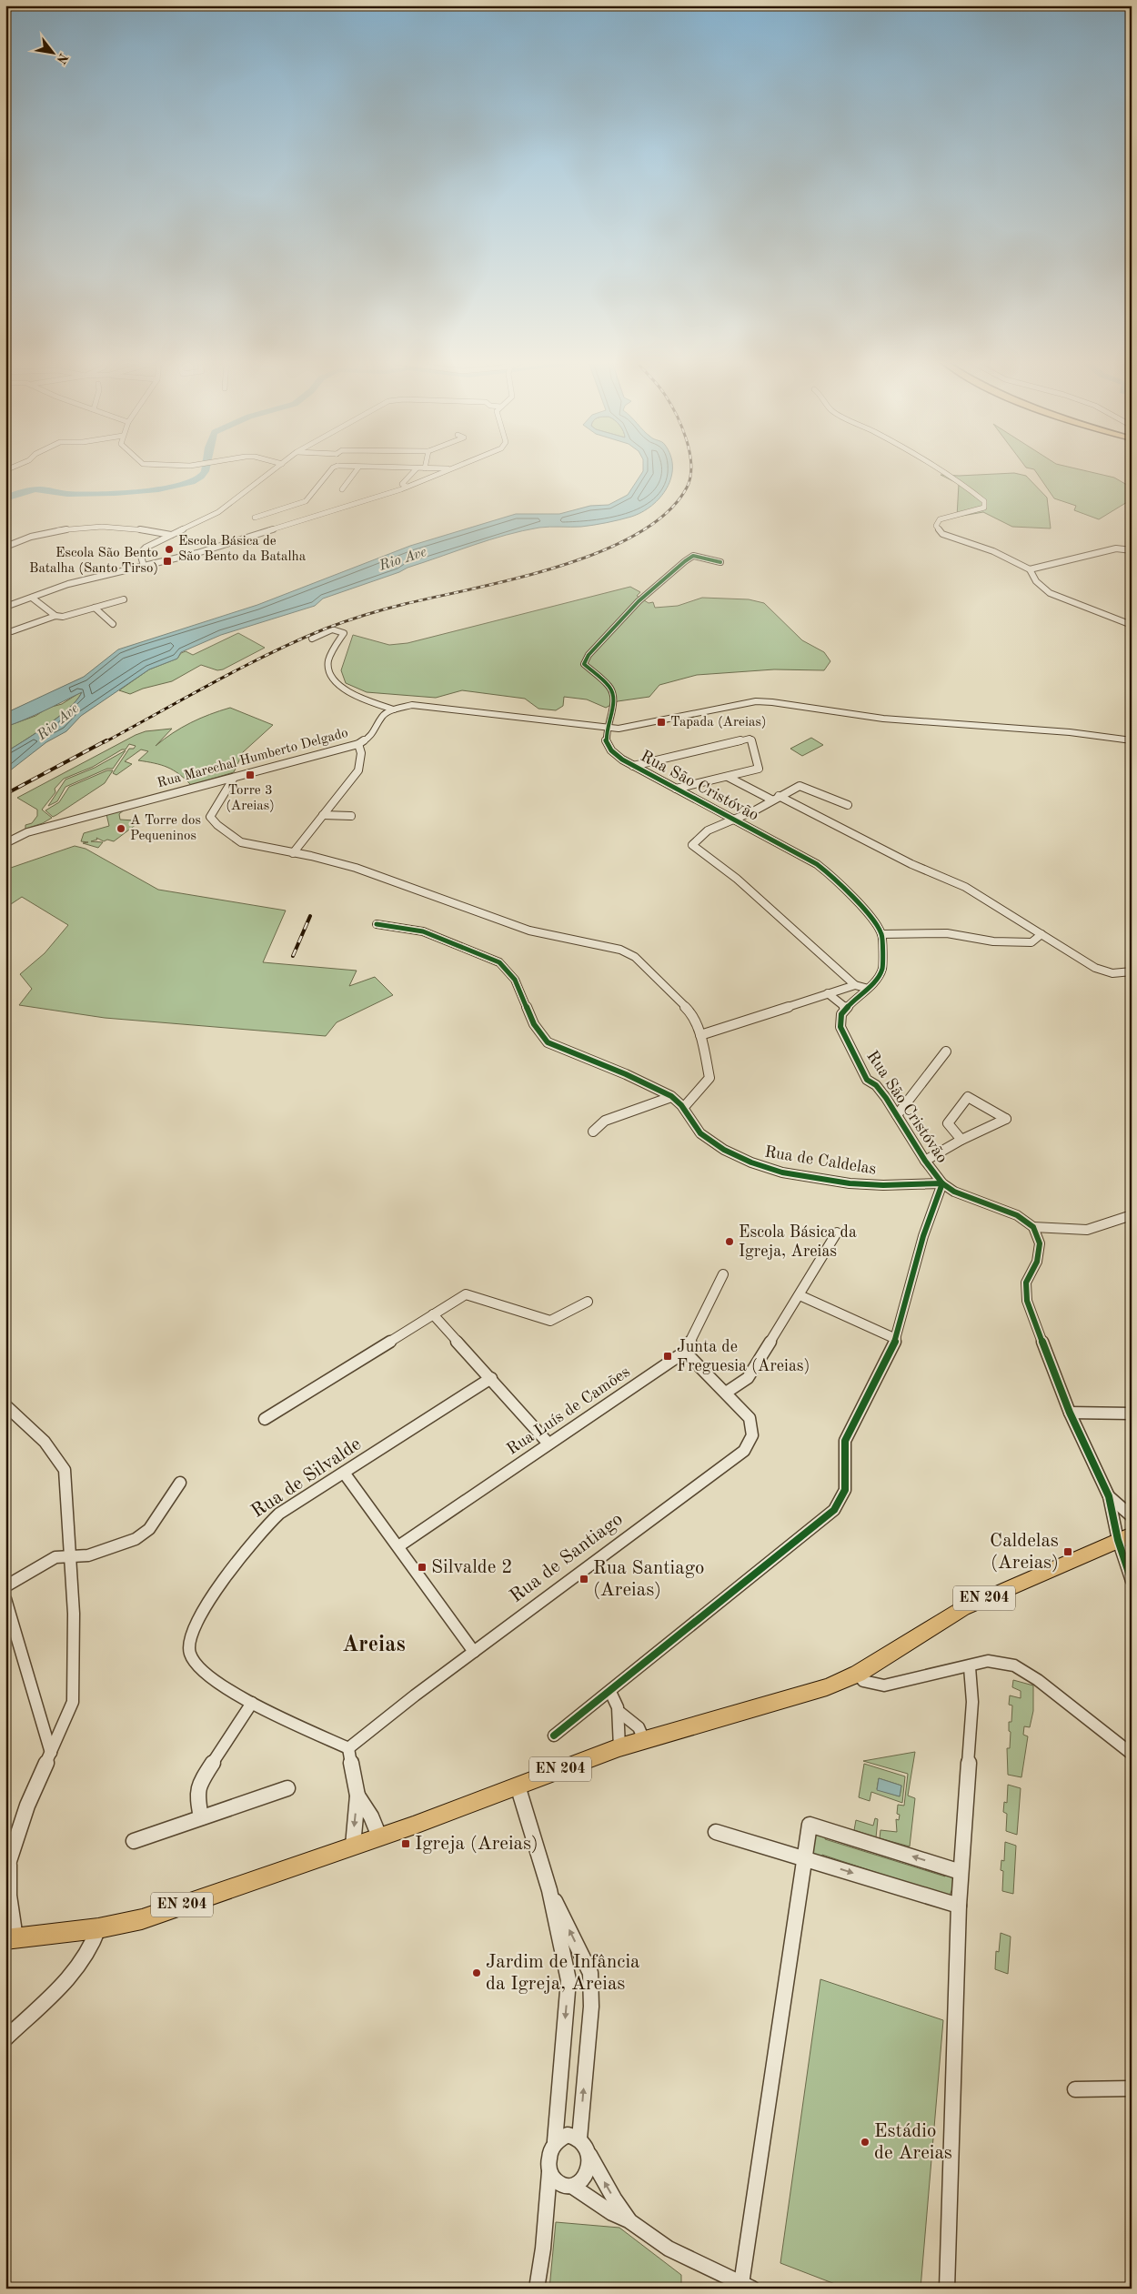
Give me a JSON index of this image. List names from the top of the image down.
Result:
{
  "streets": {
    "main road": ["EN 204"],
    "street": [
      "Rua Marechal Humberto Delgado",
      "Rua São Cristóvão",
      "Rua de Caldelas",
      "Rua Luís de Camões",
      "Rua de Silvalde",
      "Rua de Santiago"
    ]
  },
  "crossings": [
    ["Rua São Cristóvão", "Rua de Caldelas"],
    ["Rua Luís de Camões", "Rua de Santiago"],
    ["Rua de Silvalde", "Rua de Santiago"]
  ],
  "districts": ["Areias"],
  "water": ["Rio Ave"],
  "places": {
    "other": [
      "Escola Básica de São Bento da Batalha",
      "A Torre dos Pequeninos",
      "Escola Básica da Igreja, Areias",
      "Jardim de Infância da Igreja, Areias",
      "Estádio de Areias"
    ],
    "transit": [
      "Escola São Bento Batalha (Santo Tirso)",
      "Tapada (Areias)",
      "Torre 3 (Areias)",
      "Junta de Freguesia (Areias)",
      "Caldelas (Areias)",
      "Silvalde 2",
      "Rua Santiago (Areias)",
      "Igreja (Areias)"
    ]
  },
  "north": "bottom right"
}
